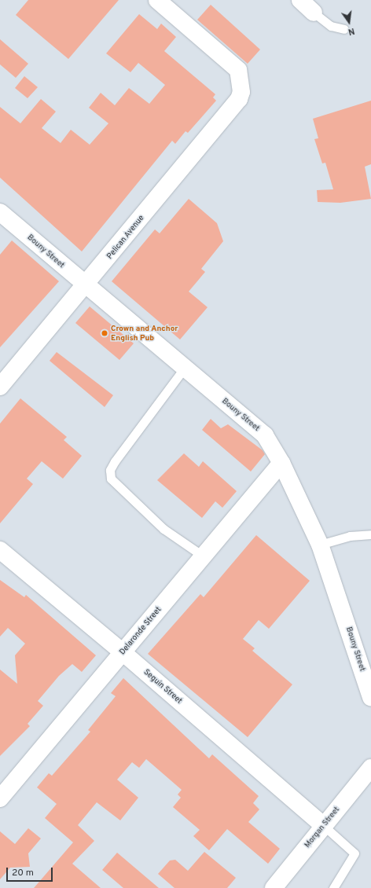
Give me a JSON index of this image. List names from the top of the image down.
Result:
{
  "streets": {
    "street": [
      "Pelican Avenue",
      "Bouny Street",
      "Delaronde Street",
      "Seguin Street",
      "Morgan Street"
    ]
  },
  "crossings": [
    ["Pelican Avenue", "Bouny Street"],
    ["Bouny Street", "Delaronde Street"],
    ["Delaronde Street", "Seguin Street"],
    ["Seguin Street", "Morgan Street"]
  ],
  "places": ["Crown and Anchor English Pub"],
  "scale_bar": "20 m",
  "north": "bottom"
}
